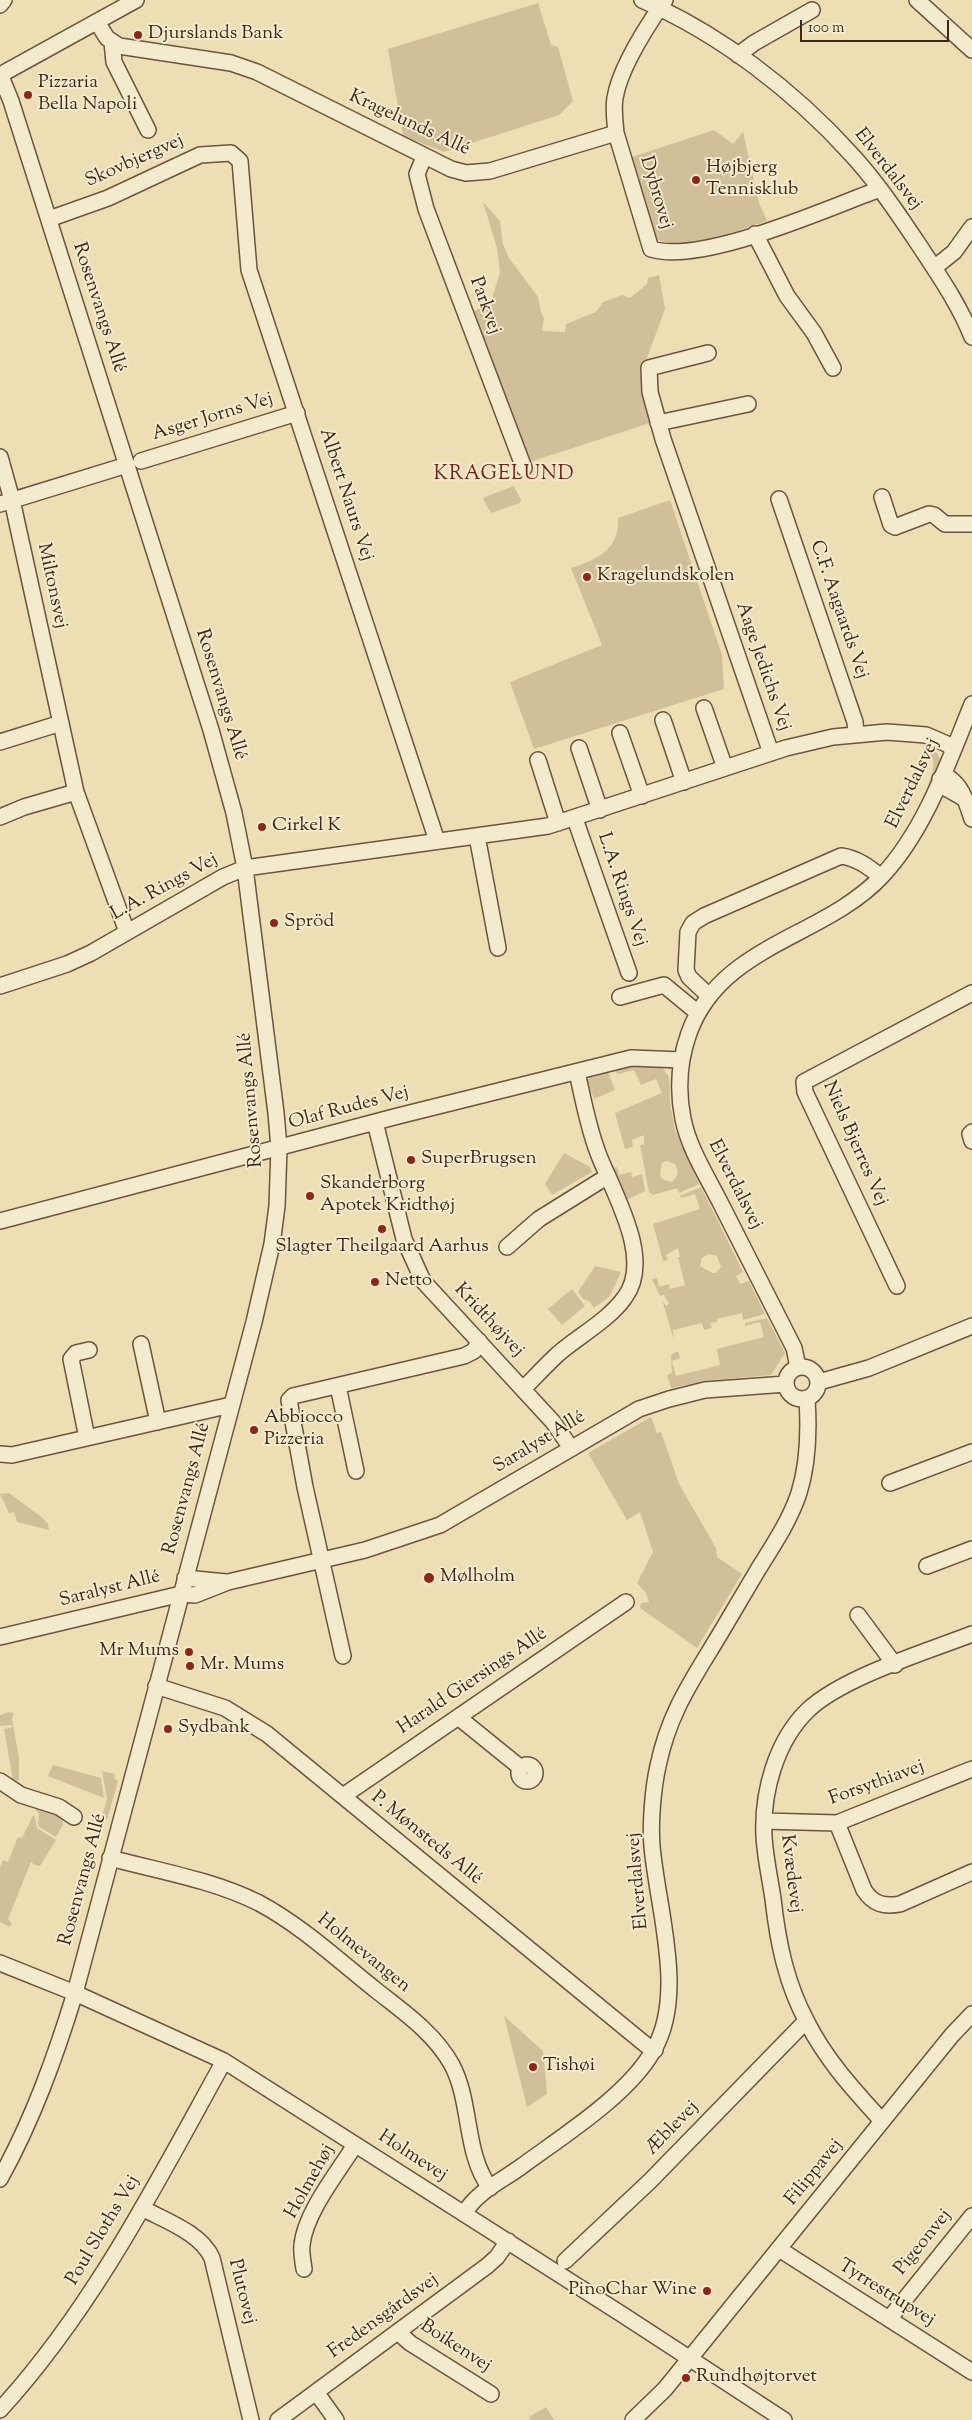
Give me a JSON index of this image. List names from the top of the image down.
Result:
{
  "streets": {
    "street": [
      "Kragelunds Allé",
      "Skovbjergvej",
      "Elverdalsvej",
      "Dybrovej",
      "Parkvej",
      "Rosenvangs Allé",
      "Asger Jorns Vej",
      "Albert Naurs Vej",
      "Miltonsvej",
      "C.F. Aagaards Vej",
      "Aage Jedichs Vej",
      "L.A. Rings Vej",
      "Olaf Rudes Vej",
      "Niels Bjerres Vej",
      "Kridthøjvej",
      "Saralyst Allé",
      "Harald Giersings Allé",
      "Forsythiavej",
      "P. Mønsteds Allé",
      "Kvædevej",
      "Holmevangen",
      "Æblevej",
      "Holmevej",
      "Filippavej",
      "Holmehøj",
      "Poul Sloths Vej",
      "Pigeonvej",
      "Plutovej",
      "Tyrrestrupvej",
      "Fredensgårdsvej",
      "Boikenvej"
    ]
  },
  "crossings": [
    ["Kragelunds Allé", "Dybrovej"],
    ["Kragelunds Allé", "Parkvej"],
    ["Skovbjergvej", "Rosenvangs Allé"],
    ["Skovbjergvej", "Albert Naurs Vej"],
    ["Elverdalsvej", "Dybrovej"],
    ["Elverdalsvej", "L.A. Rings Vej"],
    ["Elverdalsvej", "Olaf Rudes Vej"],
    ["Elverdalsvej", "Saralyst Allé"],
    ["Elverdalsvej", "P. Mønsteds Allé"],
    ["Elverdalsvej", "Holmevangen"],
    ["Elverdalsvej", "Holmevej"],
    ["Rosenvangs Allé", "Asger Jorns Vej"],
    ["Rosenvangs Allé", "L.A. Rings Vej"],
    ["Rosenvangs Allé", "Olaf Rudes Vej"],
    ["Rosenvangs Allé", "Saralyst Allé"],
    ["Rosenvangs Allé", "P. Mønsteds Allé"],
    ["Rosenvangs Allé", "Holmevangen"],
    ["Rosenvangs Allé", "Holmevej"],
    ["Asger Jorns Vej", "Albert Naurs Vej"],
    ["Asger Jorns Vej", "Miltonsvej"],
    ["Albert Naurs Vej", "L.A. Rings Vej"],
    ["Miltonsvej", "L.A. Rings Vej"],
    ["C.F. Aagaards Vej", "L.A. Rings Vej"],
    ["Aage Jedichs Vej", "L.A. Rings Vej"],
    ["Olaf Rudes Vej", "Kridthøjvej"],
    ["Kridthøjvej", "Saralyst Allé"],
    ["Harald Giersings Allé", "P. Mønsteds Allé"],
    ["Forsythiavej", "Kvædevej"],
    ["Kvædevej", "Æblevej"],
    ["Kvædevej", "Filippavej"],
    ["Holmevej", "Filippavej"],
    ["Holmevej", "Holmehøj"],
    ["Holmevej", "Poul Sloths Vej"],
    ["Holmevej", "Fredensgårdsvej"],
    ["Filippavej", "Tyrrestrupvej"],
    ["Poul Sloths Vej", "Plutovej"],
    ["Pigeonvej", "Tyrrestrupvej"],
    ["Fredensgårdsvej", "Boikenvej"]
  ],
  "districts": ["KRAGELUND"],
  "places": [
    "Djurslands Bank",
    "Pizzaria Bella Napoli",
    "Højbjerg Tennisklub",
    "Kragelundskolen",
    "Cirkel K",
    "Spröd",
    "SuperBrugsen",
    "Skanderborg Apotek Kridthøj",
    "Slagter Theilgaard Aarhus",
    "Netto",
    "Abbiocco Pizzeria",
    "Mølholm",
    "Mr Mums",
    "Mr. Mums",
    "Sydbank",
    "Tishøi",
    "PinoChar Wine",
    "Rundhøjtorvet"
  ],
  "scale_bar": "100 m"
}
